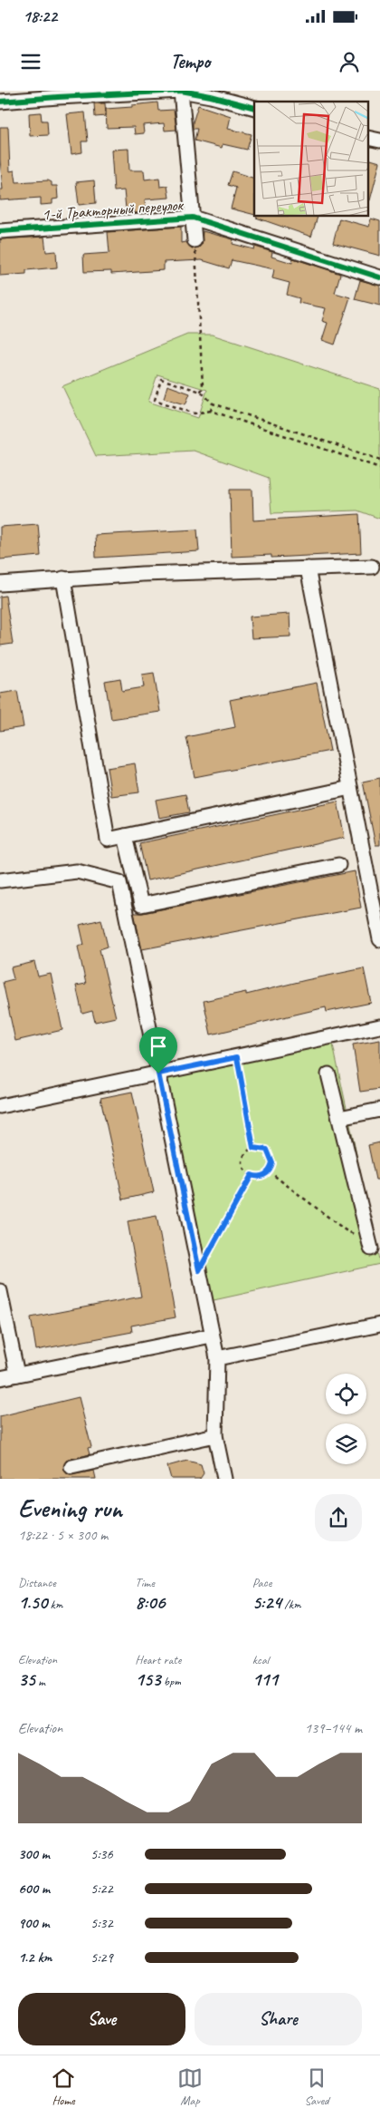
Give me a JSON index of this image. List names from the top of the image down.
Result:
{
  "streets": {
    "street": ["1-й Тракторный переулок"]
  },
  "page": {
    "status": "18:22",
    "header": "Tempo",
    "heading": ["Evening run", "18:22 · 5 × 300 m"],
    "stats": [
      ["Distance", "1.50 km"],
      ["Time", "8:06"],
      ["Pace", "5:24 /km"],
      ["Elevation", "35 m"],
      ["Heart rate", "153 bpm"],
      ["kcal", "111"]
    ],
    "chart": ["Elevation", "139–144 m"],
    "list": [
      {
        "name": "300 m",
        "note": "5:36"
      },
      {
        "name": "600 m",
        "note": "5:22"
      },
      {
        "name": "900 m",
        "note": "5:32"
      },
      {
        "name": "1.2 km",
        "note": "5:29"
      }
    ],
    "buttons": ["Save", "Share"],
    "tabs": ["Home", "Map", "Saved"]
  }
}
